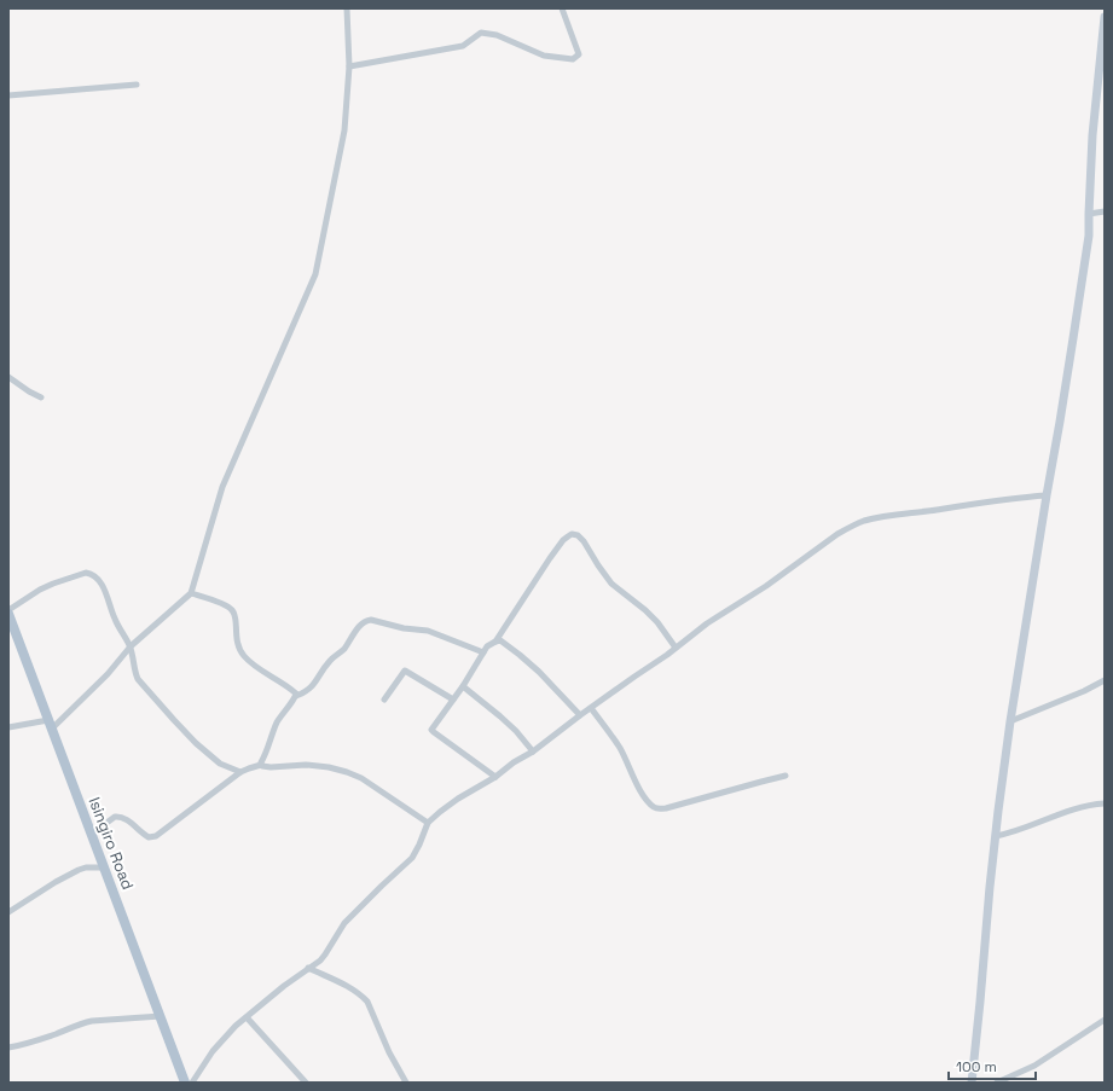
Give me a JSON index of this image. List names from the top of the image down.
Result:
{
  "streets": {
    "main road": ["Isingiro Road"]
  },
  "scale_bar": "100 m"
}
